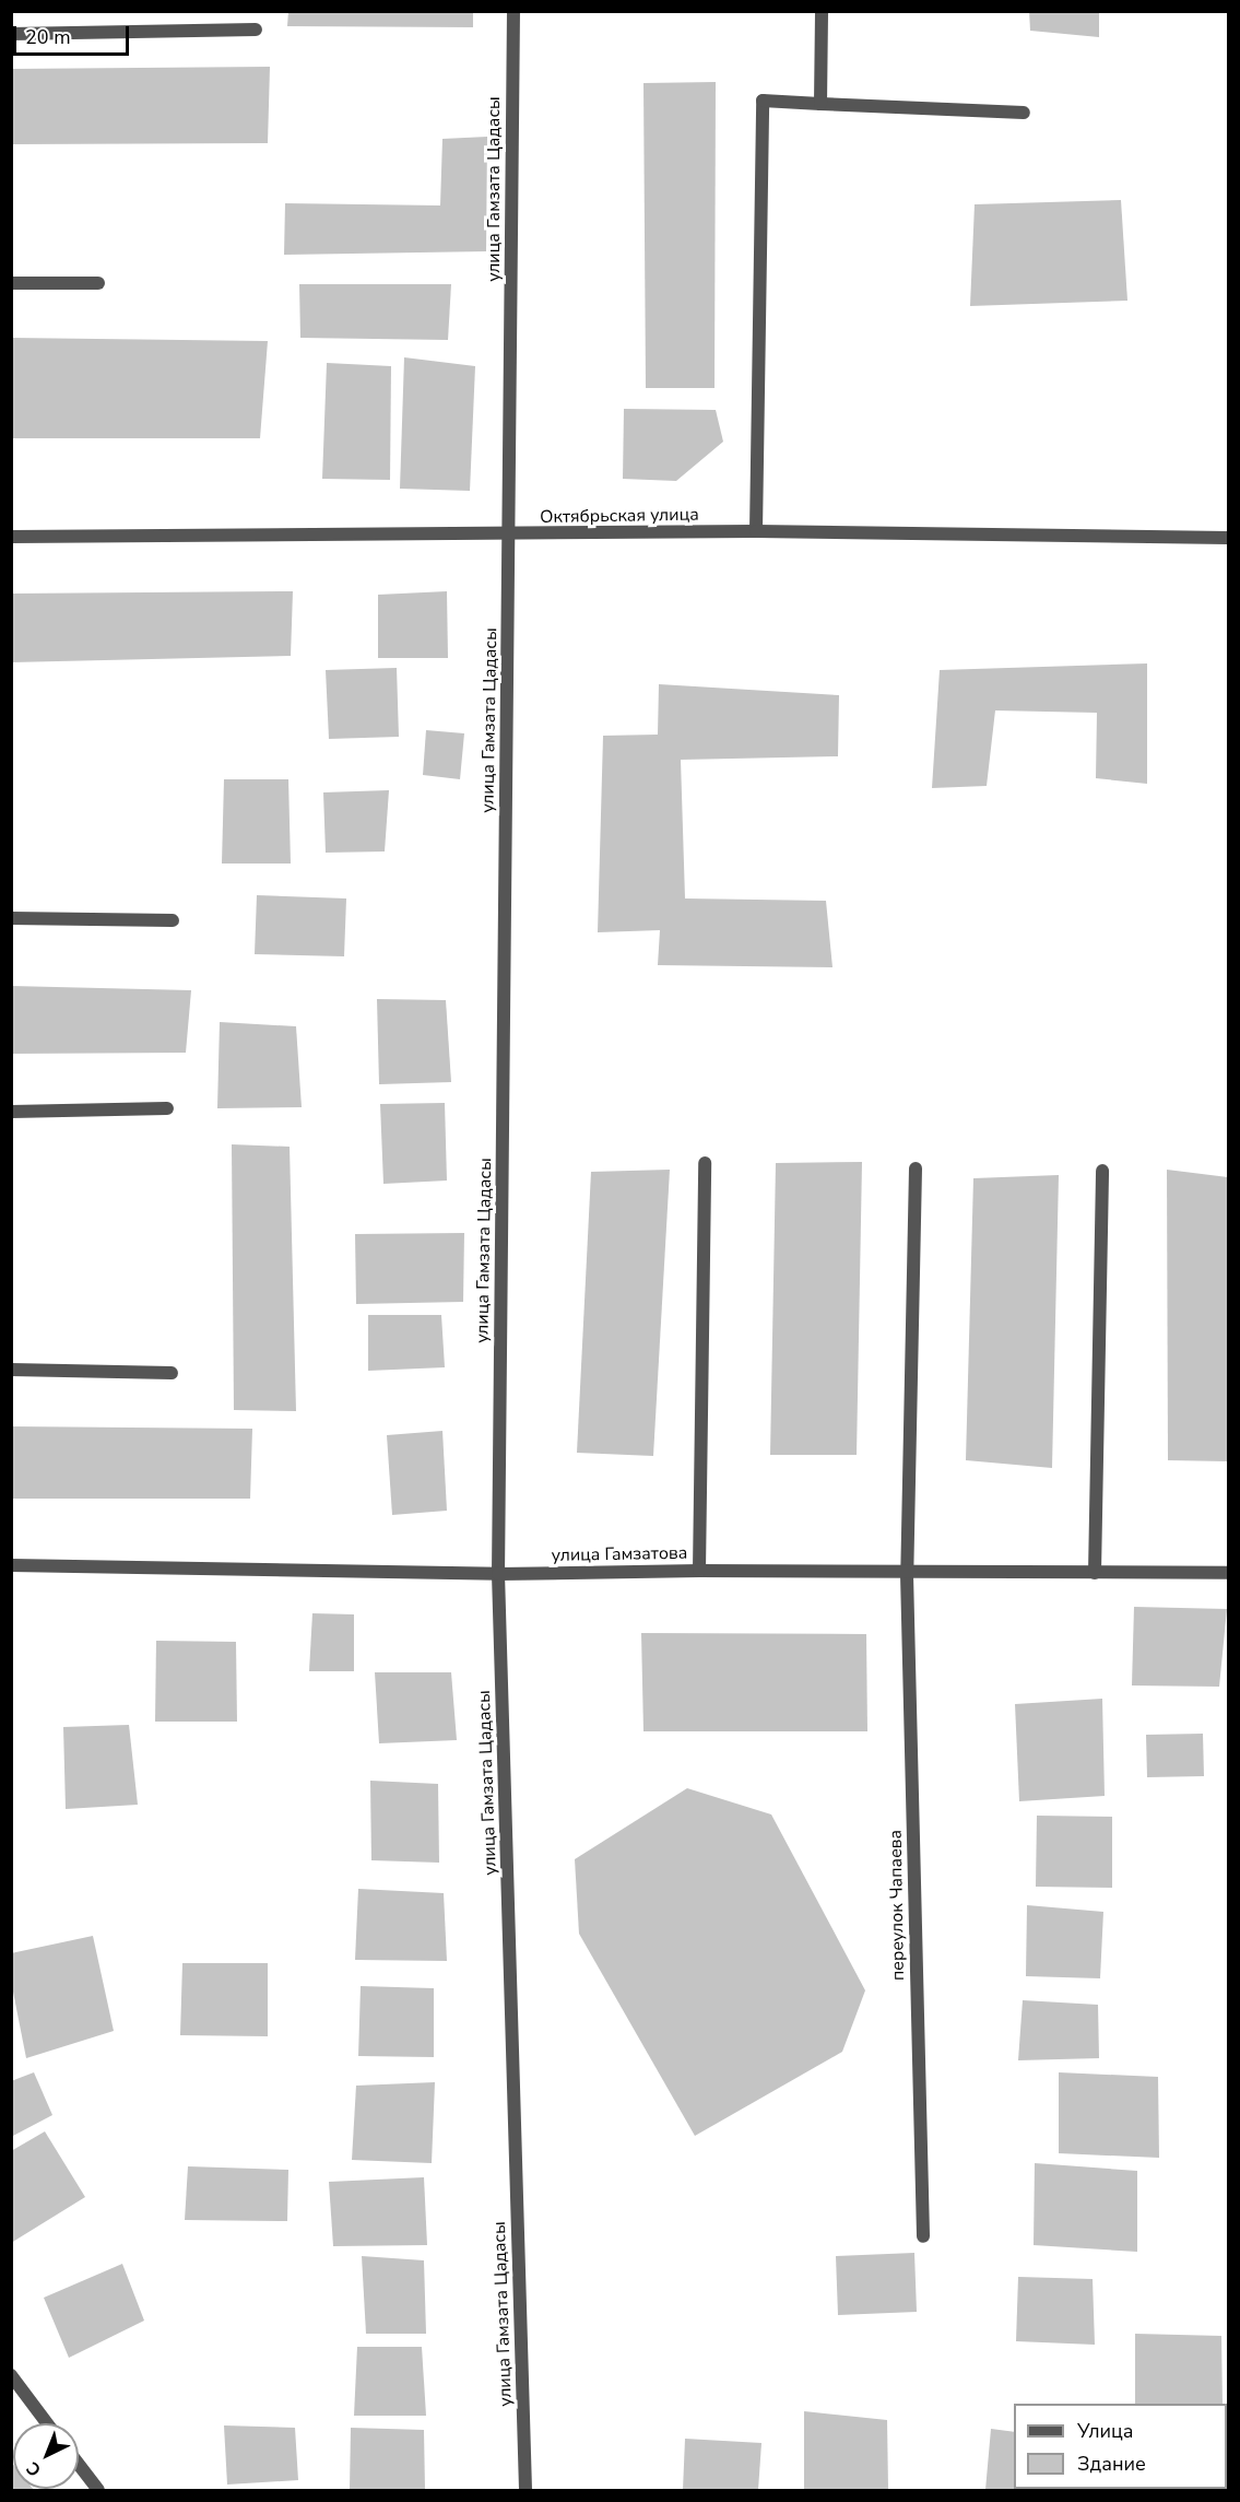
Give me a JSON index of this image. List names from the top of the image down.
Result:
{
  "streets": {
    "street": [
      "улица Гамзата Цадасы",
      "Октябрьская улица",
      "улица Гамзатова",
      "переулок Чапаева"
    ]
  },
  "crossings": [
    ["улица Гамзата Цадасы", "Октябрьская улица"],
    ["улица Гамзата Цадасы", "улица Гамзатова"],
    ["улица Гамзатова", "переулок Чапаева"]
  ],
  "legend": ["Улица", "Здание"],
  "scale_bar": "20 m",
  "north": "bottom left"
}
